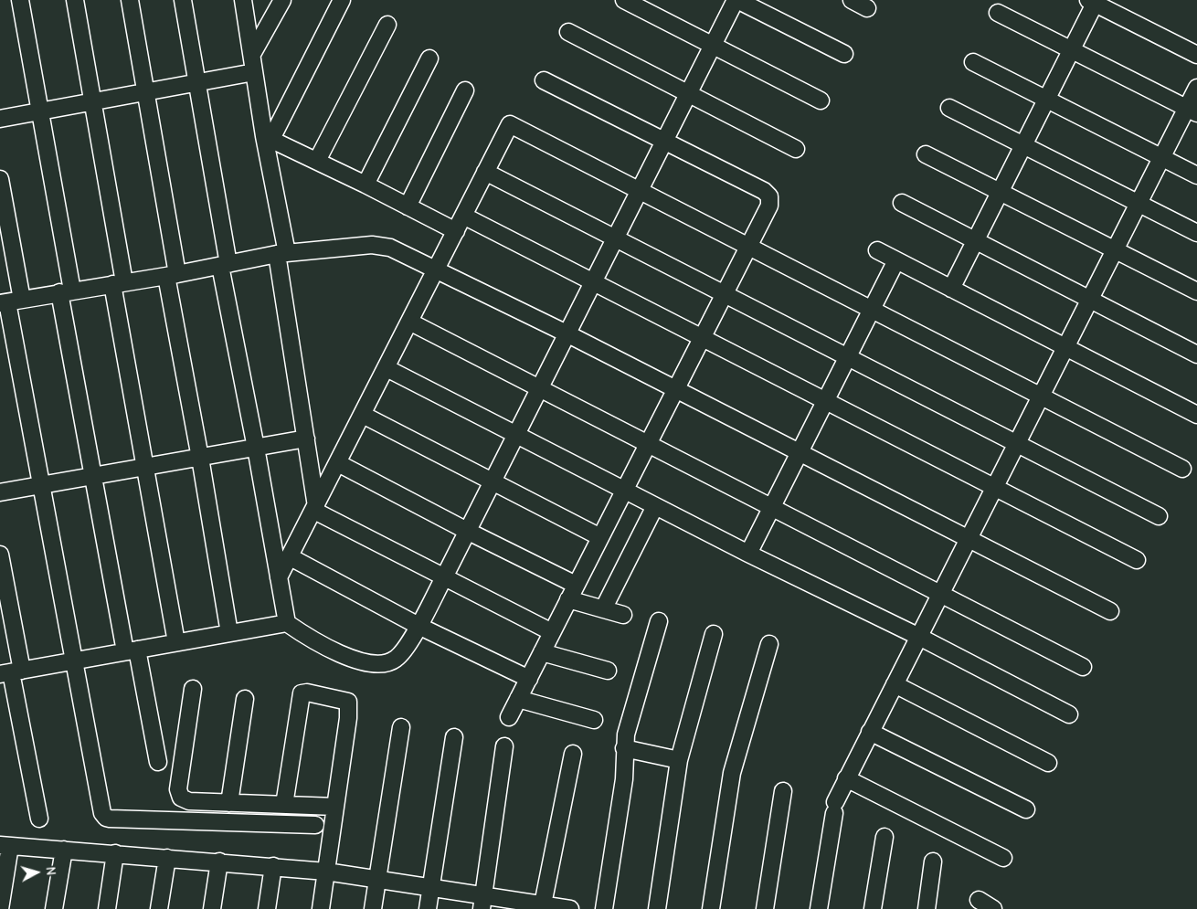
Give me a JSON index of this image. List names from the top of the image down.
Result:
{
  "north": "right"
}
